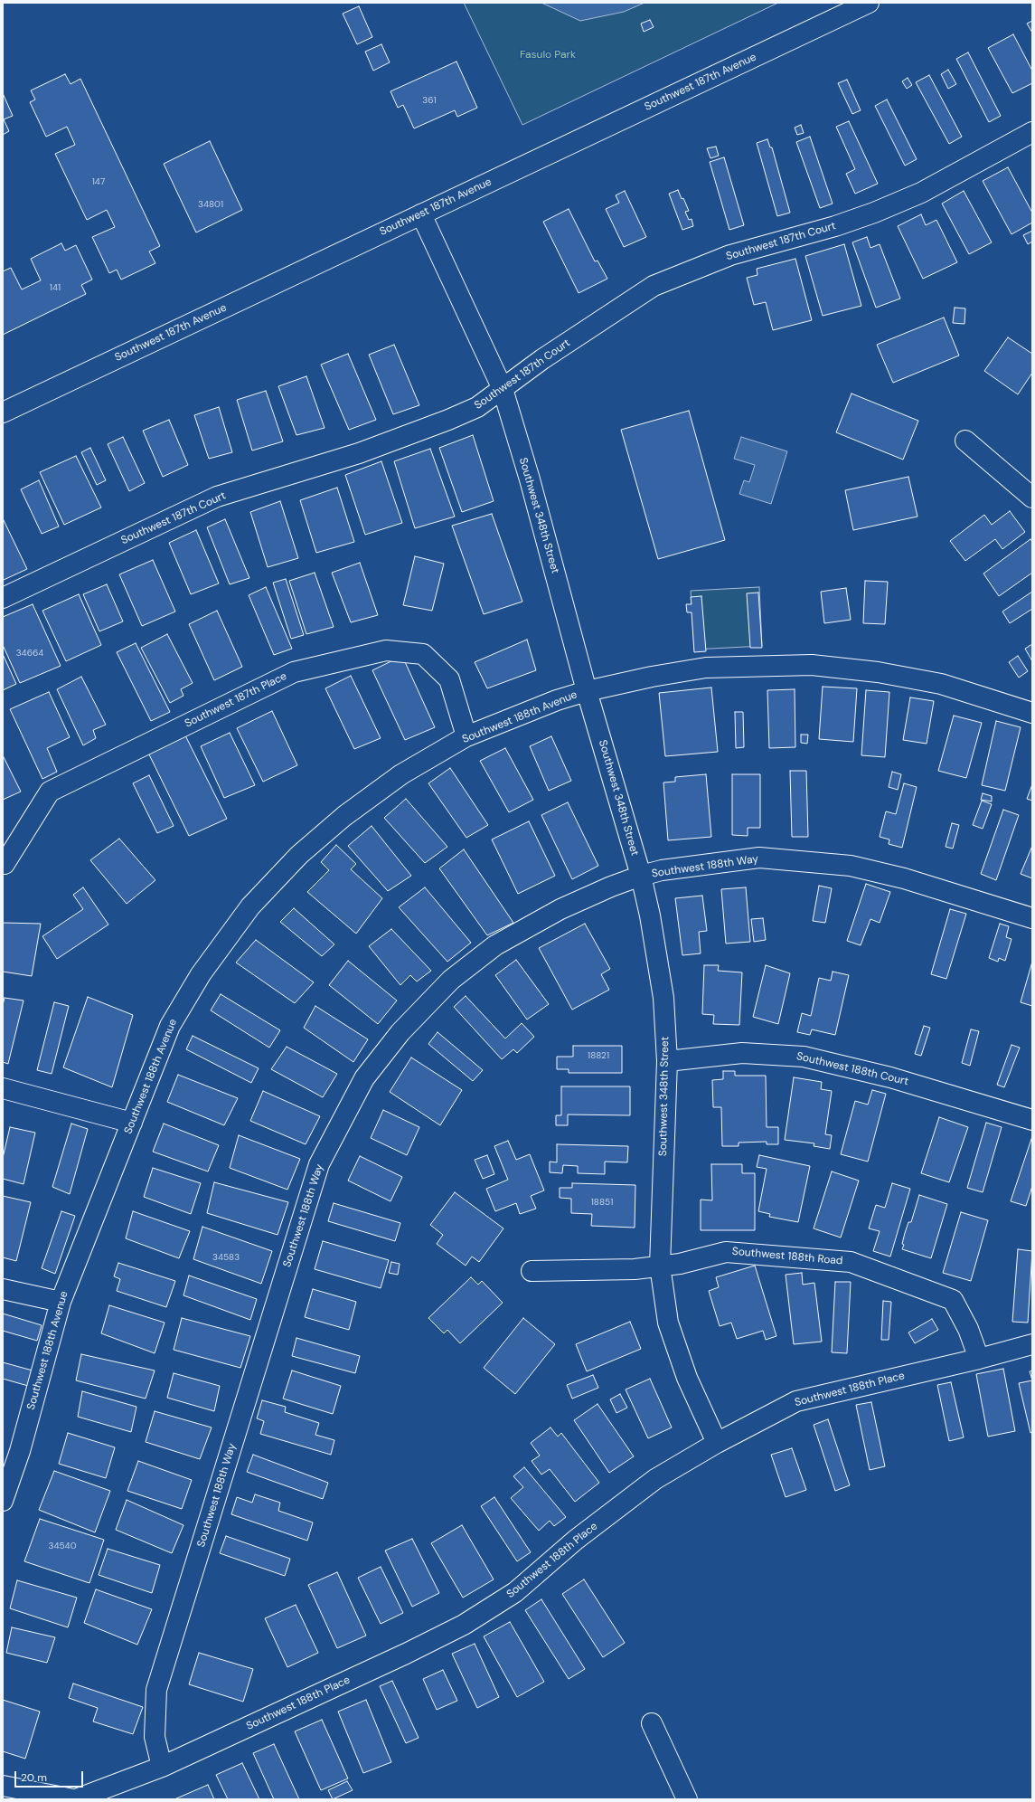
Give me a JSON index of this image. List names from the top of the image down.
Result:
{
  "streets": {
    "street": [
      "Southwest 187th Avenue",
      "Southwest 187th Court",
      "Southwest 348th Street",
      "Southwest 187th Place",
      "Southwest 188th Avenue",
      "Southwest 188th Way",
      "Southwest 188th Court",
      "Southwest 188th Road",
      "Southwest 188th Place"
    ]
  },
  "crossings": [
    ["Southwest 187th Avenue", "Southwest 348th Street"],
    ["Southwest 187th Court", "Southwest 348th Street"],
    ["Southwest 348th Street", "Southwest 188th Avenue"],
    ["Southwest 348th Street", "Southwest 188th Way"],
    ["Southwest 348th Street", "Southwest 188th Court"],
    ["Southwest 348th Street", "Southwest 188th Road"],
    ["Southwest 348th Street", "Southwest 188th Place"],
    ["Southwest 187th Place", "Southwest 188th Avenue"],
    ["Southwest 188th Way", "Southwest 188th Place"],
    ["Southwest 188th Road", "Southwest 188th Place"]
  ],
  "parks": ["Fasulo Park"],
  "house_numbers": [
    "361",
    "147",
    "34801",
    "141",
    "34664",
    "18821",
    "18851",
    "34583",
    "34540"
  ],
  "scale_bar": "20 m"
}
